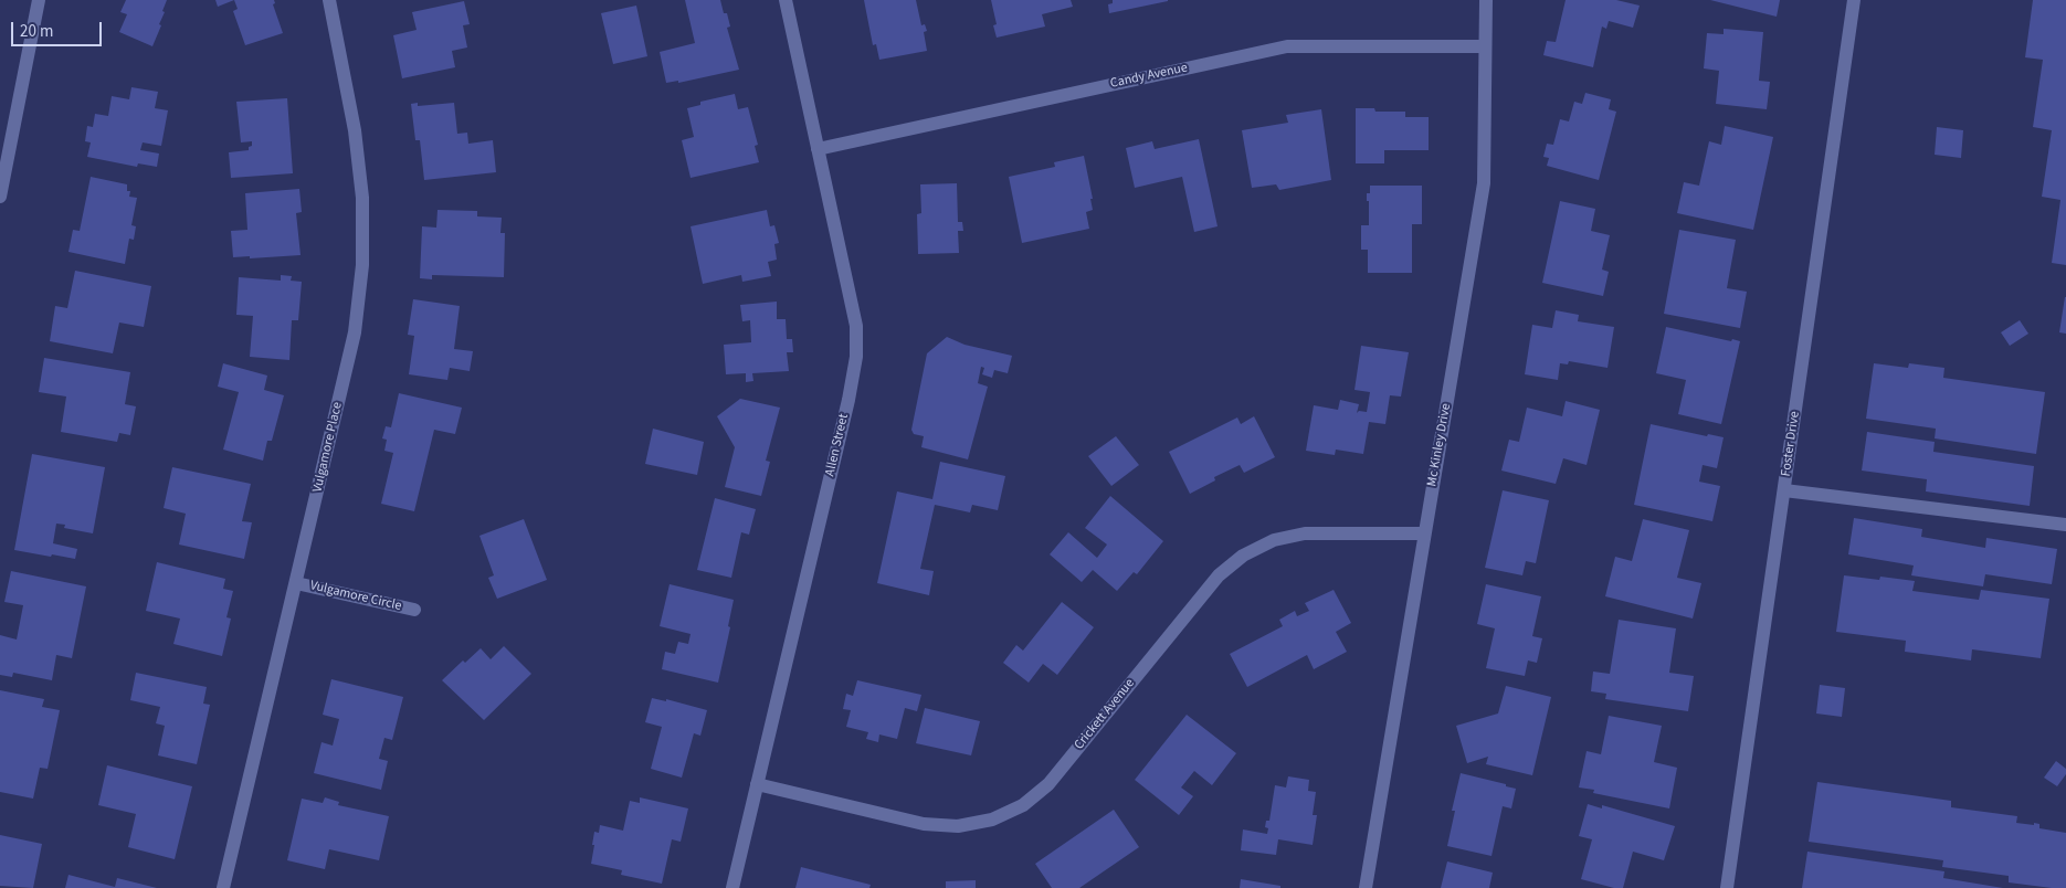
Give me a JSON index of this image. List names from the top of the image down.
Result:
{
  "streets": {
    "street": [
      "Candy Avenue",
      "Foster Drive",
      "Allen Street",
      "Mc Kinley Drive",
      "Vulgamore Place",
      "Vulgamore Circle",
      "Crickett Avenue"
    ]
  },
  "crossings": [
    ["Candy Avenue", "Allen Street"],
    ["Candy Avenue", "Mc Kinley Drive"],
    ["Allen Street", "Crickett Avenue"],
    ["Mc Kinley Drive", "Crickett Avenue"],
    ["Vulgamore Place", "Vulgamore Circle"]
  ],
  "scale_bar": "20 m"
}
